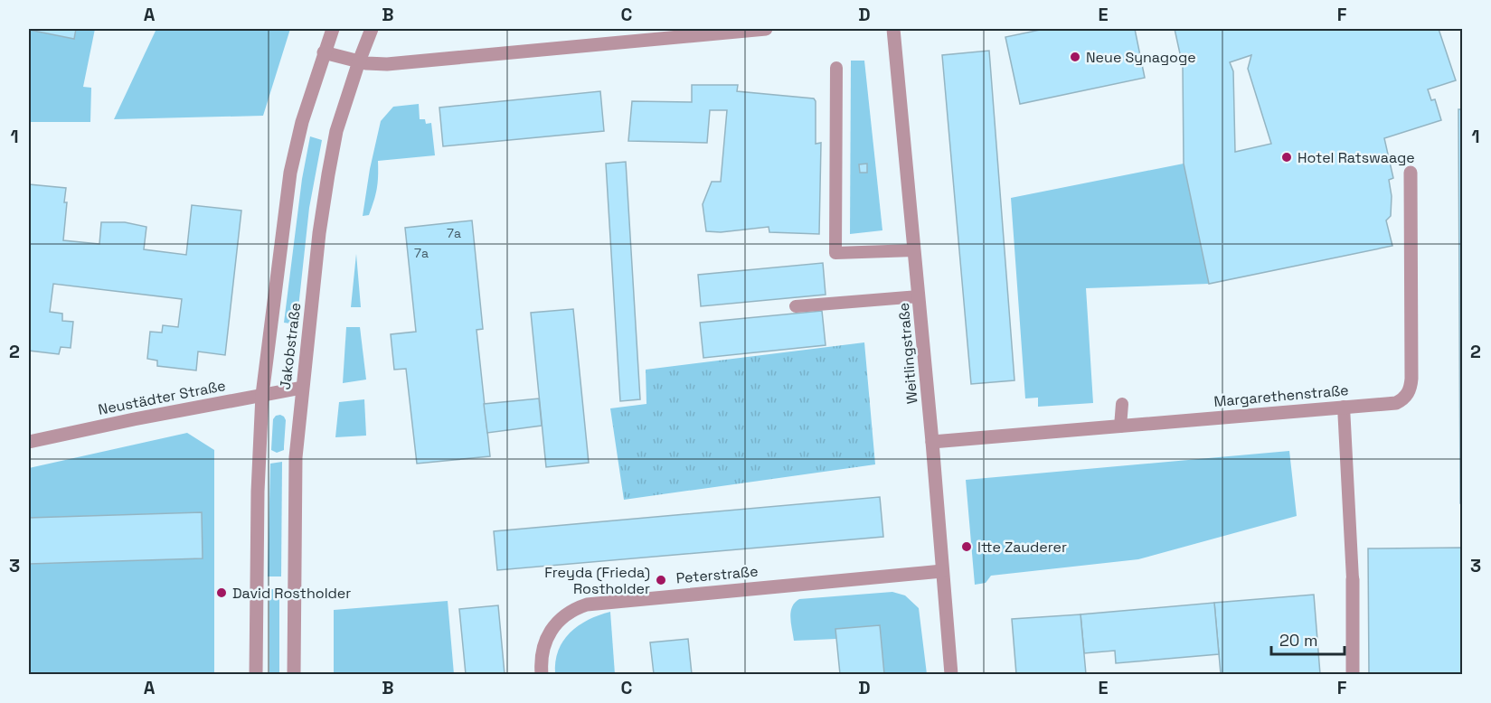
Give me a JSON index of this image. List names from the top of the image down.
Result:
{
  "streets": {
    "street": [
      "Jakobstraße",
      "Weitlingstraße",
      "Margarethenstraße",
      "Neustädter Straße",
      "Peterstraße"
    ]
  },
  "crossings": [
    ["Jakobstraße", "Neustädter Straße"],
    ["Weitlingstraße", "Margarethenstraße"],
    ["Weitlingstraße", "Peterstraße"]
  ],
  "places": [
    "Neue Synagoge",
    "Hotel Ratswaage",
    "ltte Zauderer",
    "Freyda (Frieda) Rostholder",
    "David Rostholder"
  ],
  "house_numbers": ["7a", "7a"],
  "scale_bar": "20 m",
  "grid": {
    "columns": [
      "A",
      "B",
      "C",
      "D",
      "E",
      "F"
    ],
    "rows": ["1", "2", "3"]
  }
}
